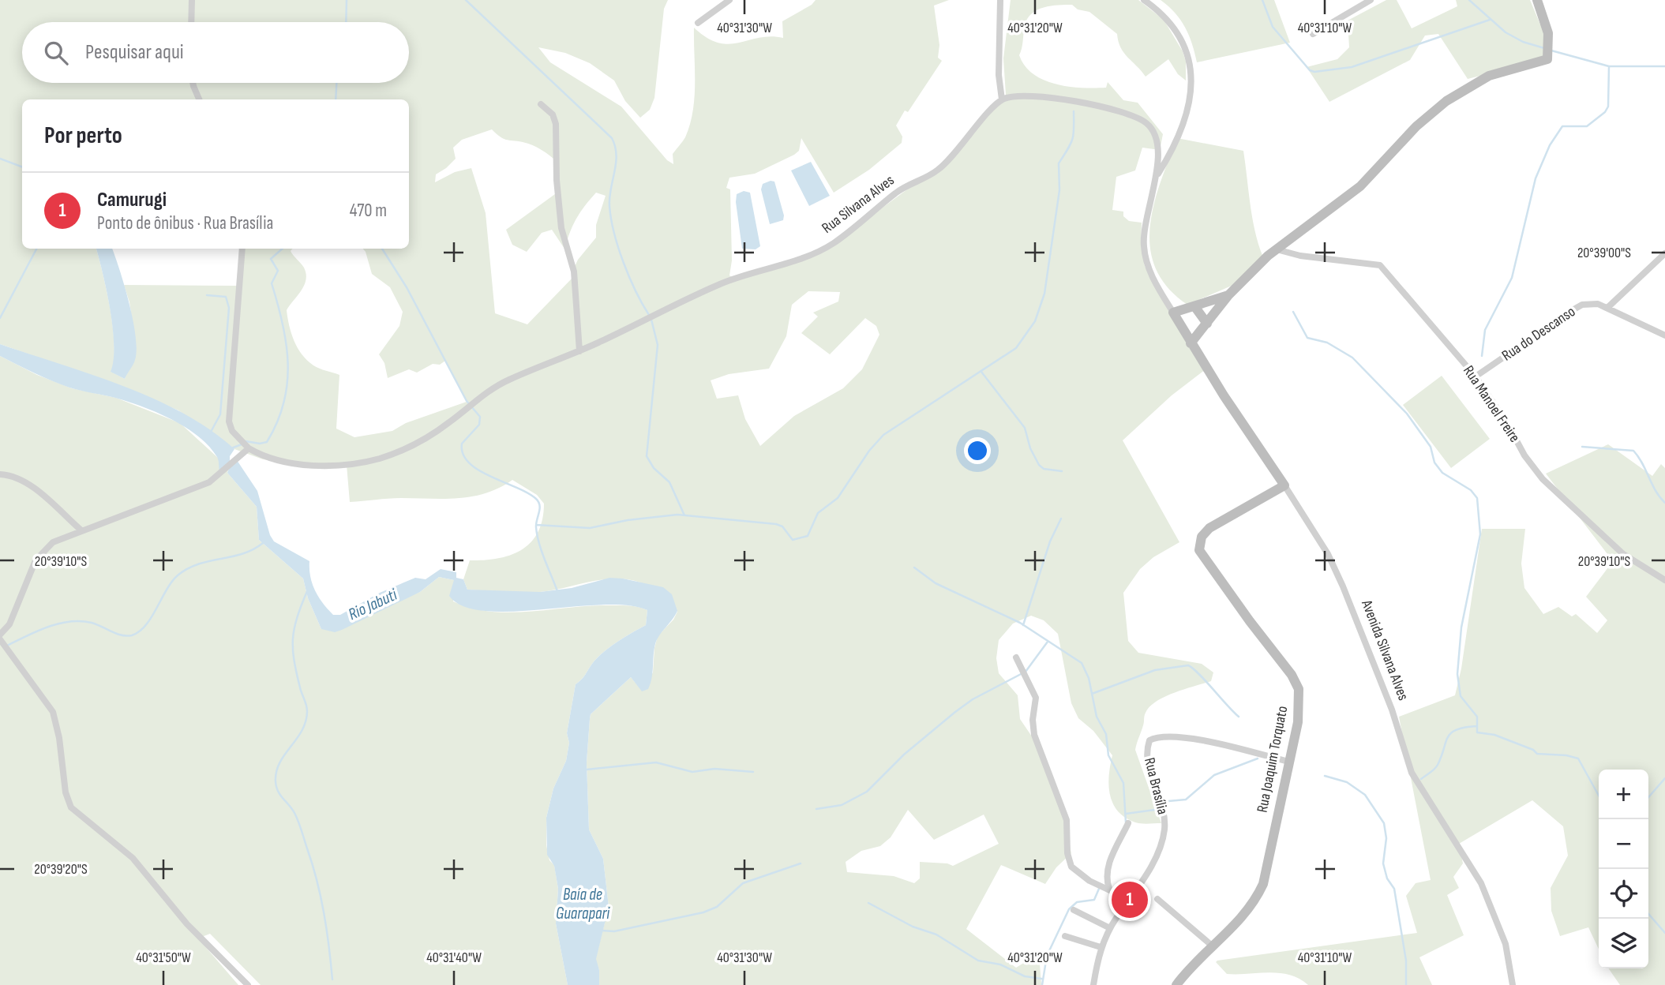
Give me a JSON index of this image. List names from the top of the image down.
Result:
{
  "streets": {
    "street": [
      "Rua Silvana Alves",
      "Rua do Descanso",
      "Rua Manoel Freire",
      "Avenida Silvana Alves",
      "Rua Joaquim Torquato",
      "Rua Brasília"
    ]
  },
  "crossings": [
    ["Rua do Descanso", "Rua Manoel Freire"],
    ["Avenida Silvana Alves", "Rua Joaquim Torquato"],
    ["Rua Joaquim Torquato", "Rua Brasília"]
  ],
  "water": ["Rio Jabuti", "Baía de Guarapari"],
  "page": {
    "search": "Pesquisar aqui",
    "heading": "Por perto",
    "list": [
      {
        "mark": "1",
        "name": "Camurugi",
        "note": "Ponto de ônibus · Rua Brasília",
        "value": "470 m"
      }
    ],
    "map_buttons": ["+", "−"],
    "pins": "1"
  },
  "coordinates": [
    "40°31'30\"W",
    "40°31'20\"W",
    "40°31'10\"W",
    "20°39'00\"S",
    "20°39'10\"S",
    "20°39'20\"S",
    "40°31'50\"W",
    "40°31'40\"W"
  ]
}
